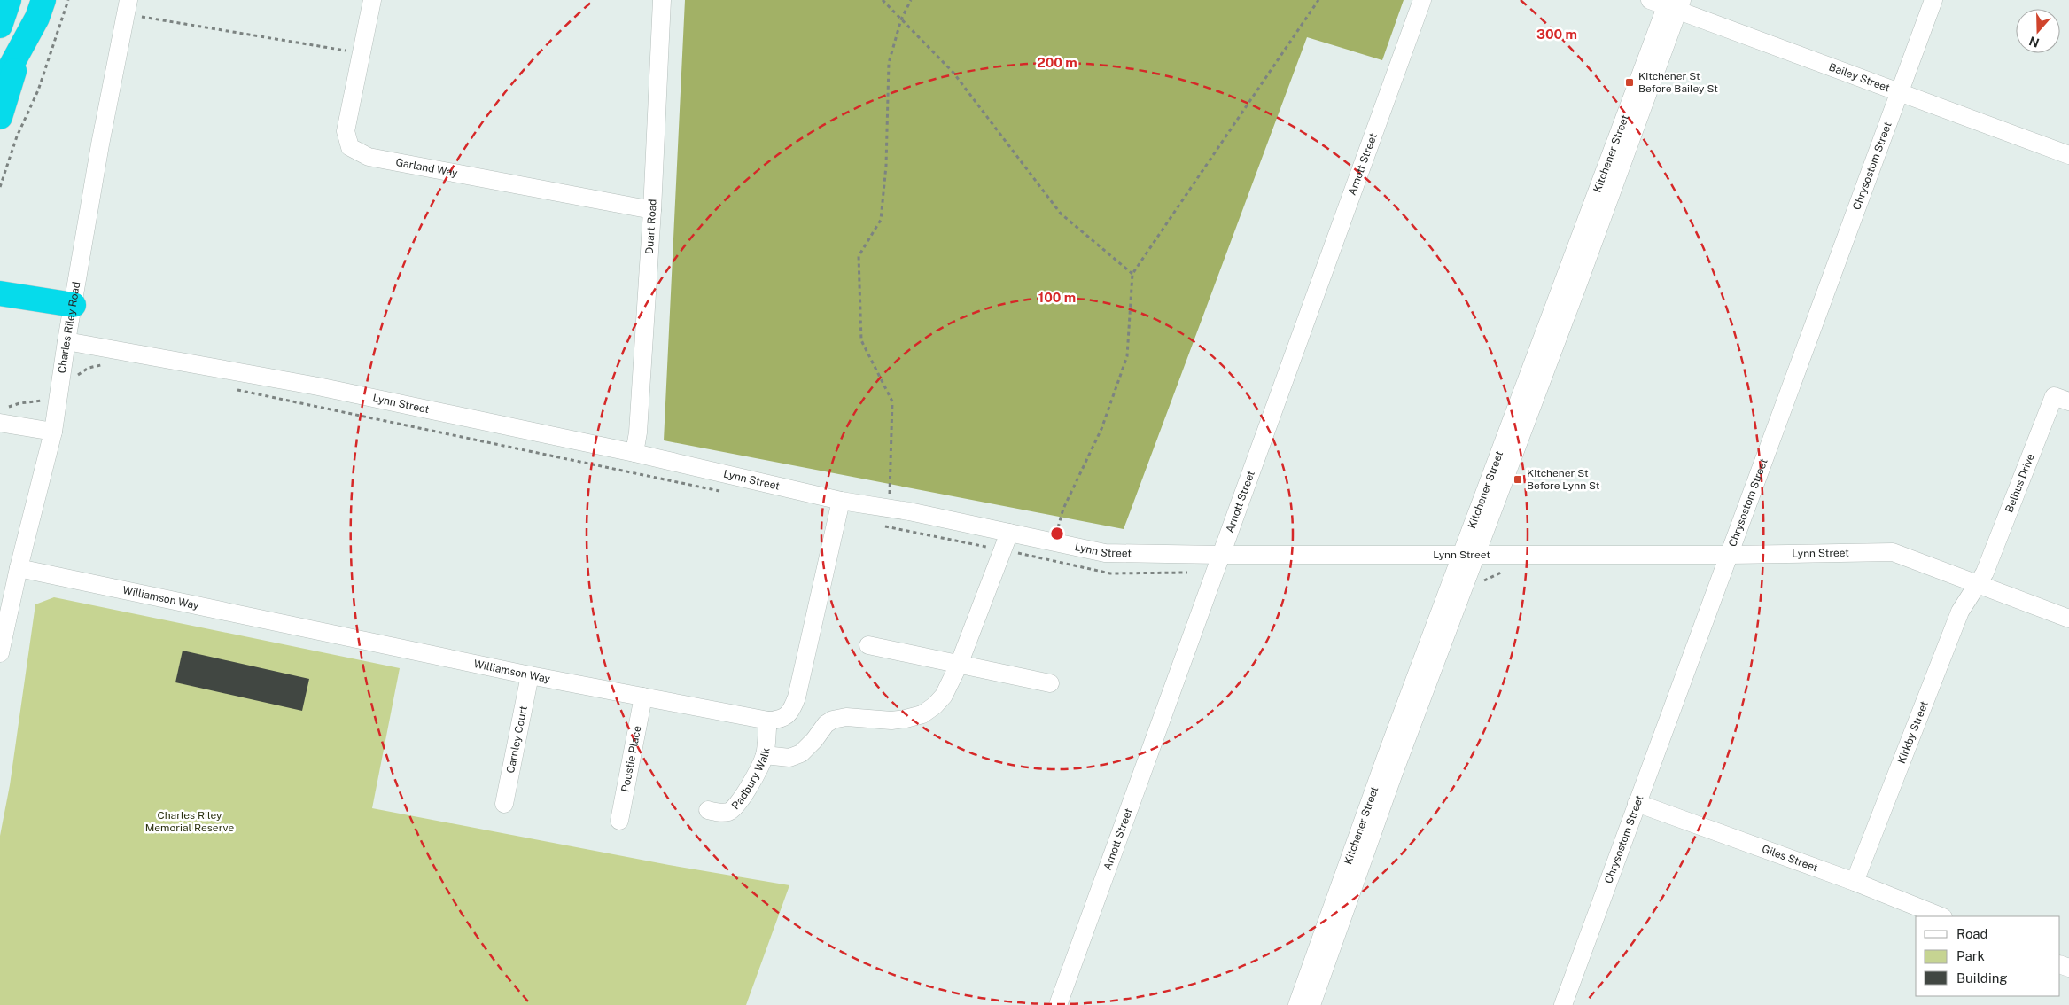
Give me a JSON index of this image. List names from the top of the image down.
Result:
{
  "streets": {
    "street": [
      "Bailey Street",
      "Kitchener Street",
      "Arnott Street",
      "Chrysostom Street",
      "Garland Way",
      "Duart Road",
      "Charles Riley Road",
      "Lynn Street",
      "Belhus Drive",
      "Williamson Way",
      "Kirkby Street",
      "Carnley Court",
      "Poustie Place",
      "Padbury Walk",
      "Giles Street"
    ]
  },
  "crossings": [
    ["Bailey Street", "Kitchener Street"],
    ["Bailey Street", "Chrysostom Street"],
    ["Kitchener Street", "Lynn Street"],
    ["Arnott Street", "Lynn Street"],
    ["Chrysostom Street", "Lynn Street"],
    ["Chrysostom Street", "Giles Street"],
    ["Garland Way", "Duart Road"],
    ["Duart Road", "Lynn Street"],
    ["Charles Riley Road", "Lynn Street"],
    ["Charles Riley Road", "Williamson Way"],
    ["Lynn Street", "Belhus Drive"],
    ["Lynn Street", "Williamson Way"],
    ["Lynn Street", "Kirkby Street"],
    ["Belhus Drive", "Kirkby Street"],
    ["Williamson Way", "Carnley Court"],
    ["Williamson Way", "Poustie Place"],
    ["Williamson Way", "Padbury Walk"],
    ["Kirkby Street", "Giles Street"]
  ],
  "parks": ["Charles Riley Memorial Reserve"],
  "places": {
    "transit": ["Kitchener St Before Bailey St", "Kitchener St Before Lynn St"]
  },
  "legend": ["Road", "Park", "Building"],
  "north": "bottom",
  "rings": ["300 m", "200 m", "100 m"]
}
